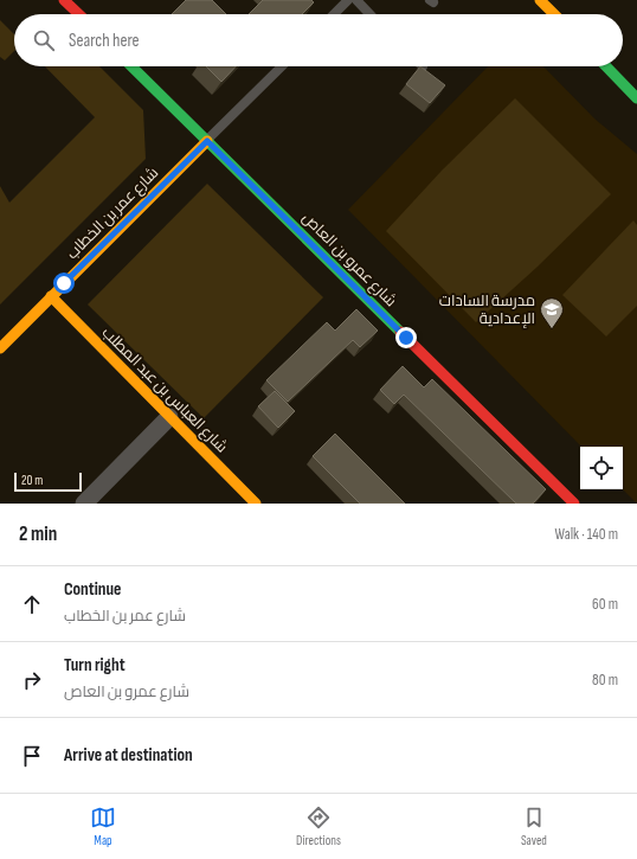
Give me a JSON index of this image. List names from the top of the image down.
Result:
{
  "streets": {
    "street": ["شارع عمر بن الخطاب", "شارع عمرو بن العاص", "شارع العباس بن عبد المطلب"]
  },
  "crossings": [
    ["شارع عمر بن الخطاب", "شارع عمرو بن العاص"],
    ["شارع عمر بن الخطاب", "شارع العباس بن عبد المطلب"]
  ],
  "places": {
    "school or university": ["مدرسة السادات الإعدادية"]
  },
  "scale_bar": "20 m",
  "page": {
    "search": "Search here",
    "scale": "20 m",
    "heading": ["2 min", "Walk · 140 m"],
    "list": [
      ["Continue", "شارع عمر بن الخطاب", "60 m"],
      ["Turn right", "شارع عمرو بن العاص", "80 m"],
      "Arrive at destination"
    ],
    "nav": ["Map", "Directions", "Saved"]
  }
}
